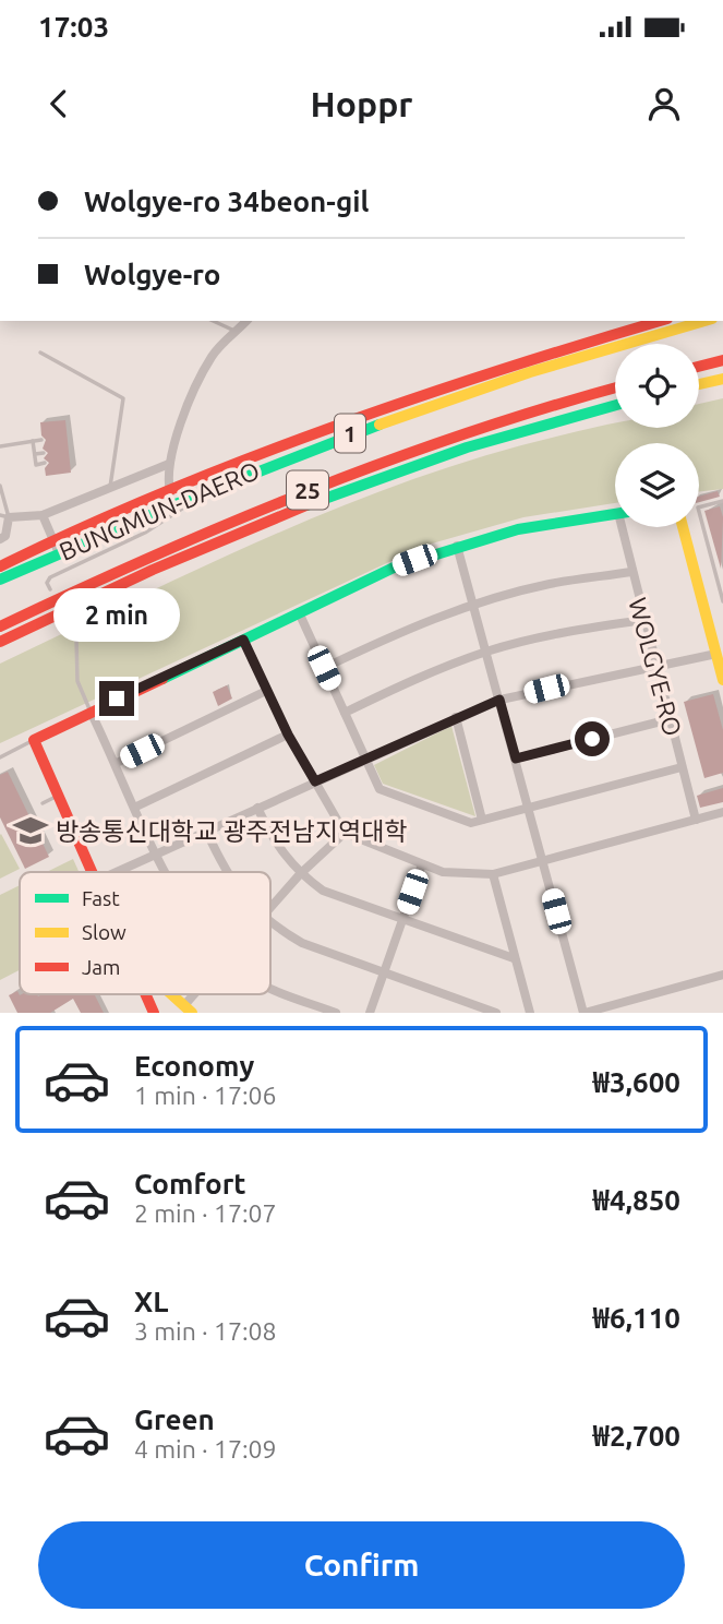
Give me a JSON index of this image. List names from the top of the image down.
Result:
{
  "streets": {
    "main road": [
      "1",
      "25",
      "BUNGMUN-DAERO",
      "WOLGYE-RO"
    ]
  },
  "places": {
    "school or university": ["방송통신대학교 광주전남지역대학"]
  },
  "legend": ["Fast", "Slow", "Jam"],
  "page": {
    "status": "17:03",
    "header": "Hoppr",
    "banner": ["Wolgye-ro 34beon-gil", "Wolgye-ro"],
    "bubble": "2 min",
    "list": [
      {
        "name": "Economy",
        "note": "1 min · 17:06",
        "value": "₩3,600"
      },
      {
        "name": "Comfort",
        "note": "2 min · 17:07",
        "value": "₩4,850"
      },
      {
        "name": "XL",
        "note": "3 min · 17:08",
        "value": "₩6,110"
      },
      {
        "name": "Green",
        "note": "4 min · 17:09",
        "value": "₩2,700"
      }
    ],
    "buttons": "Confirm"
  }
}
